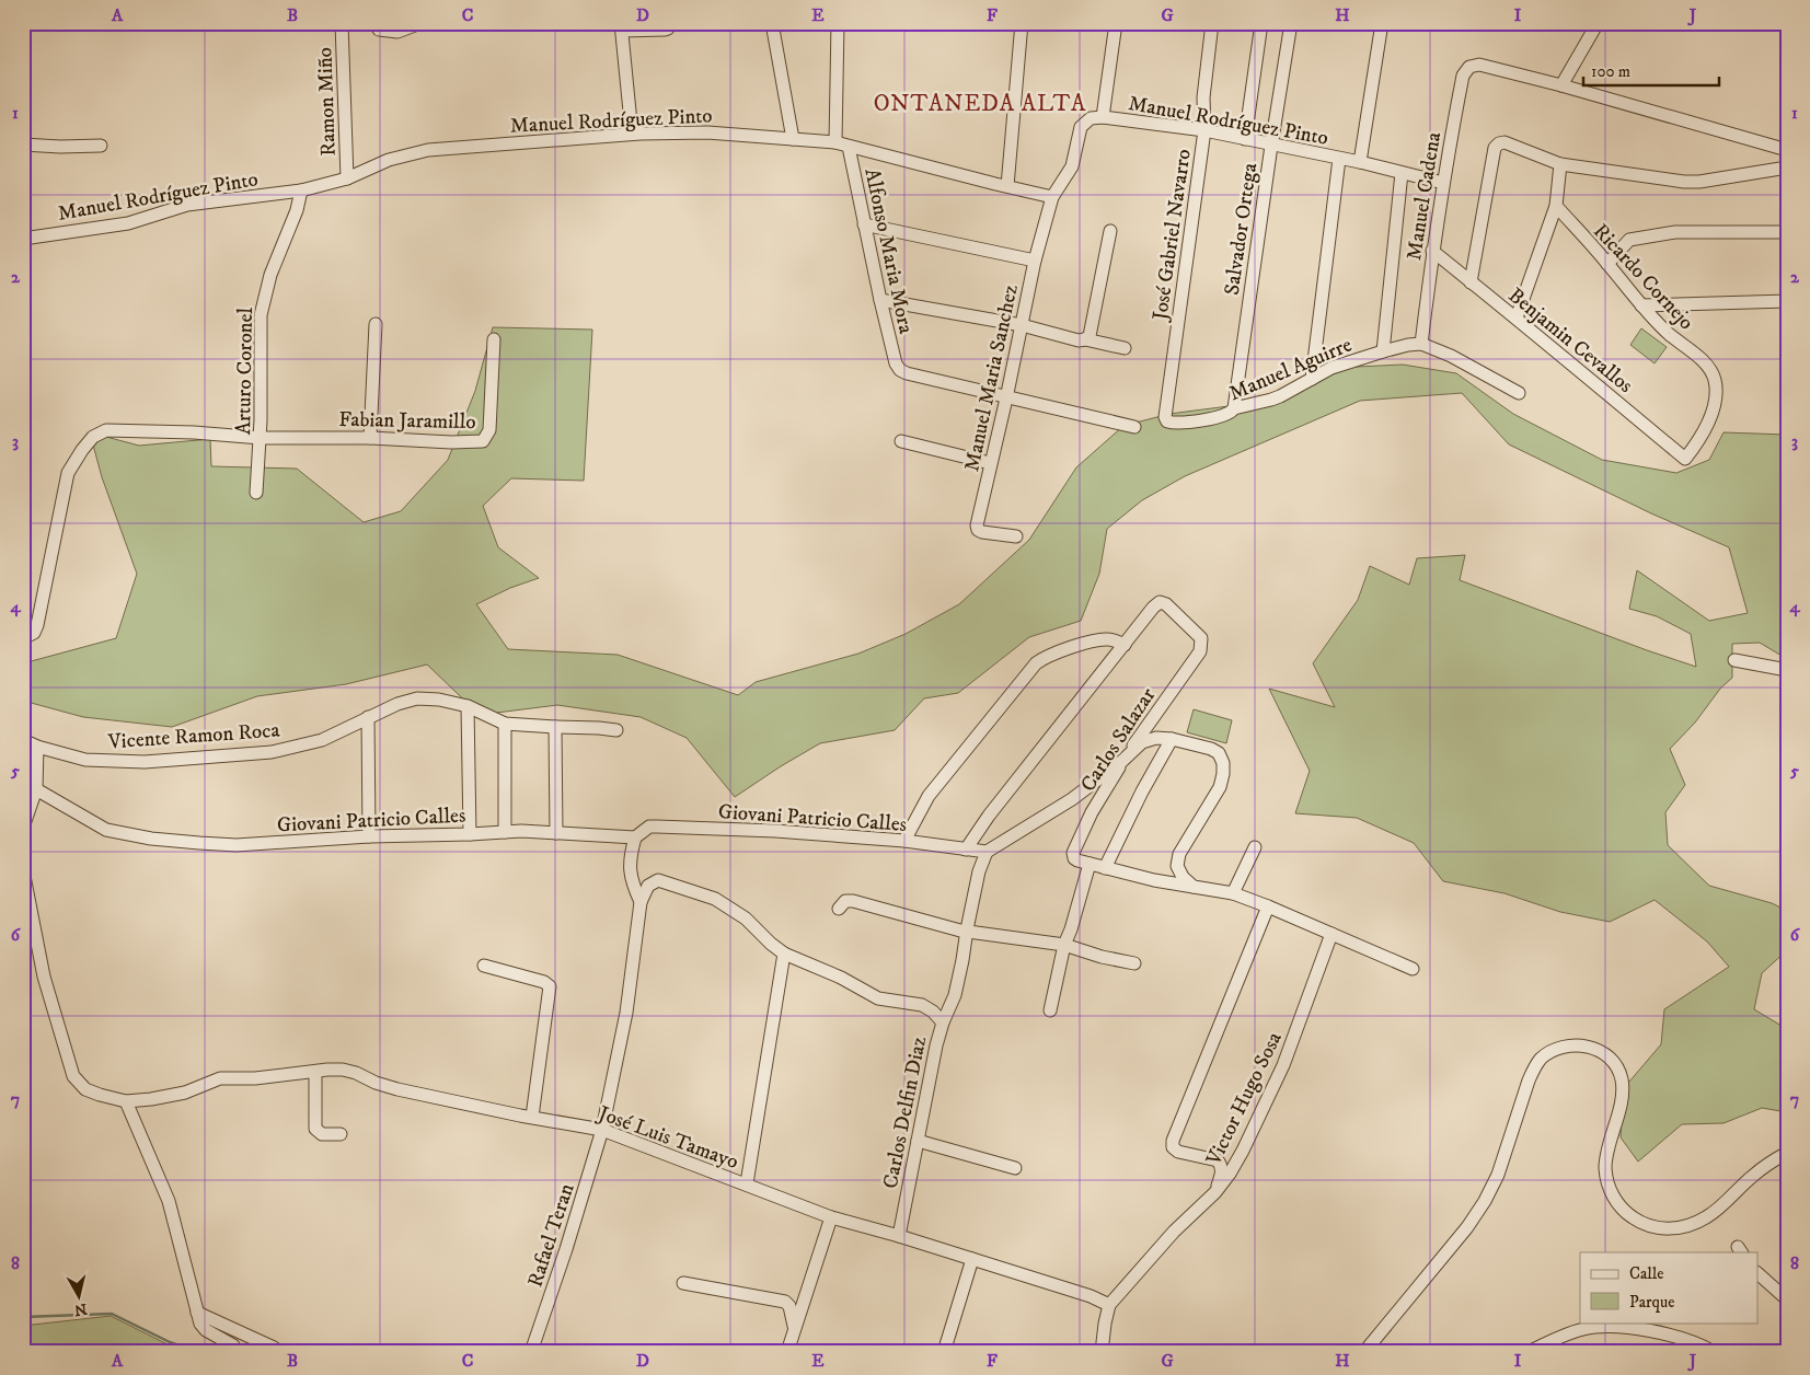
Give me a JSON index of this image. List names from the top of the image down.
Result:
{
  "streets": {
    "street": [
      "Ramon Miño",
      "Manuel Rodríguez Pinto",
      "Manuel Cadena",
      "Salvador Ortega",
      "José Gabriel Navarro",
      "Alfonso Maria Mora",
      "Ricardo Cornejo",
      "Benjamin Cevallos",
      "Manuel Aguirre",
      "Arturo Coronel",
      "Manuel Maria Sanchez",
      "Fabian Jaramillo",
      "Vicente Ramon Roca",
      "Carlos Salazar",
      "Giovani Patricio Calles",
      "Victor Hugo Sosa",
      "Carlos Delfin Diaz",
      "José Luis Tamayo",
      "Rafael Teran"
    ]
  },
  "crossings": [
    ["Ramon Miño", "Manuel Rodríguez Pinto"],
    ["Manuel Rodríguez Pinto", "Manuel Cadena"],
    ["Manuel Rodríguez Pinto", "Salvador Ortega"],
    ["Manuel Rodríguez Pinto", "José Gabriel Navarro"],
    ["Manuel Rodríguez Pinto", "Alfonso Maria Mora"],
    ["Manuel Rodríguez Pinto", "Arturo Coronel"],
    ["Manuel Rodríguez Pinto", "Manuel Maria Sanchez"],
    ["Manuel Cadena", "Benjamin Cevallos"],
    ["Manuel Cadena", "Manuel Aguirre"],
    ["Salvador Ortega", "Manuel Aguirre"],
    ["José Gabriel Navarro", "Manuel Aguirre"],
    ["Alfonso Maria Mora", "Manuel Maria Sanchez"],
    ["Ricardo Cornejo", "Benjamin Cevallos"],
    ["Arturo Coronel", "Fabian Jaramillo"],
    ["Victor Hugo Sosa", "José Luis Tamayo"],
    ["Carlos Delfin Diaz", "José Luis Tamayo"],
    ["José Luis Tamayo", "Rafael Teran"]
  ],
  "districts": ["ONTANEDA ALTA"],
  "legend": ["Calle", "Parque"],
  "scale_bar": "100 m",
  "north": "bottom",
  "grid": {
    "columns": [
      "A",
      "B",
      "C",
      "D",
      "E",
      "F",
      "G",
      "H",
      "I",
      "J"
    ],
    "rows": [
      "1",
      "2",
      "3",
      "4",
      "5",
      "6",
      "7",
      "8"
    ]
  }
}
